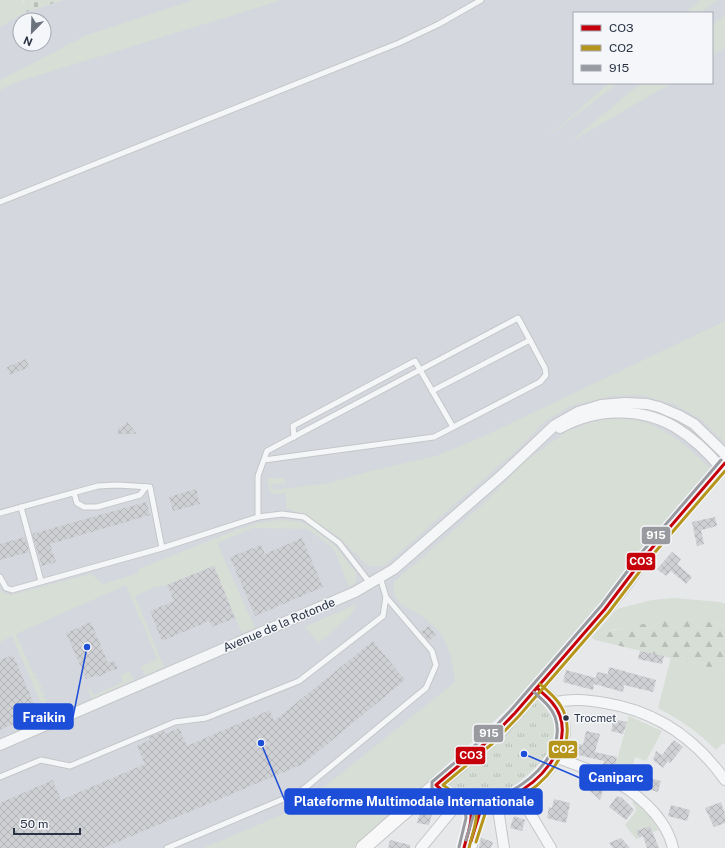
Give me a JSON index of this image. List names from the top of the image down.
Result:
{
  "streets": {
    "street": ["Avenue de la Rotonde"]
  },
  "places": [
    "Fraikin",
    "Trocmet",
    "Plateforme Multimodale Internationale",
    "Caniparc"
  ],
  "lines": ["transit line 915", "transit line CO3", "transit line CO2"],
  "legend": ["CO3", "CO2", "915"],
  "scale_bar": "50 m",
  "north": "bottom left"
}
